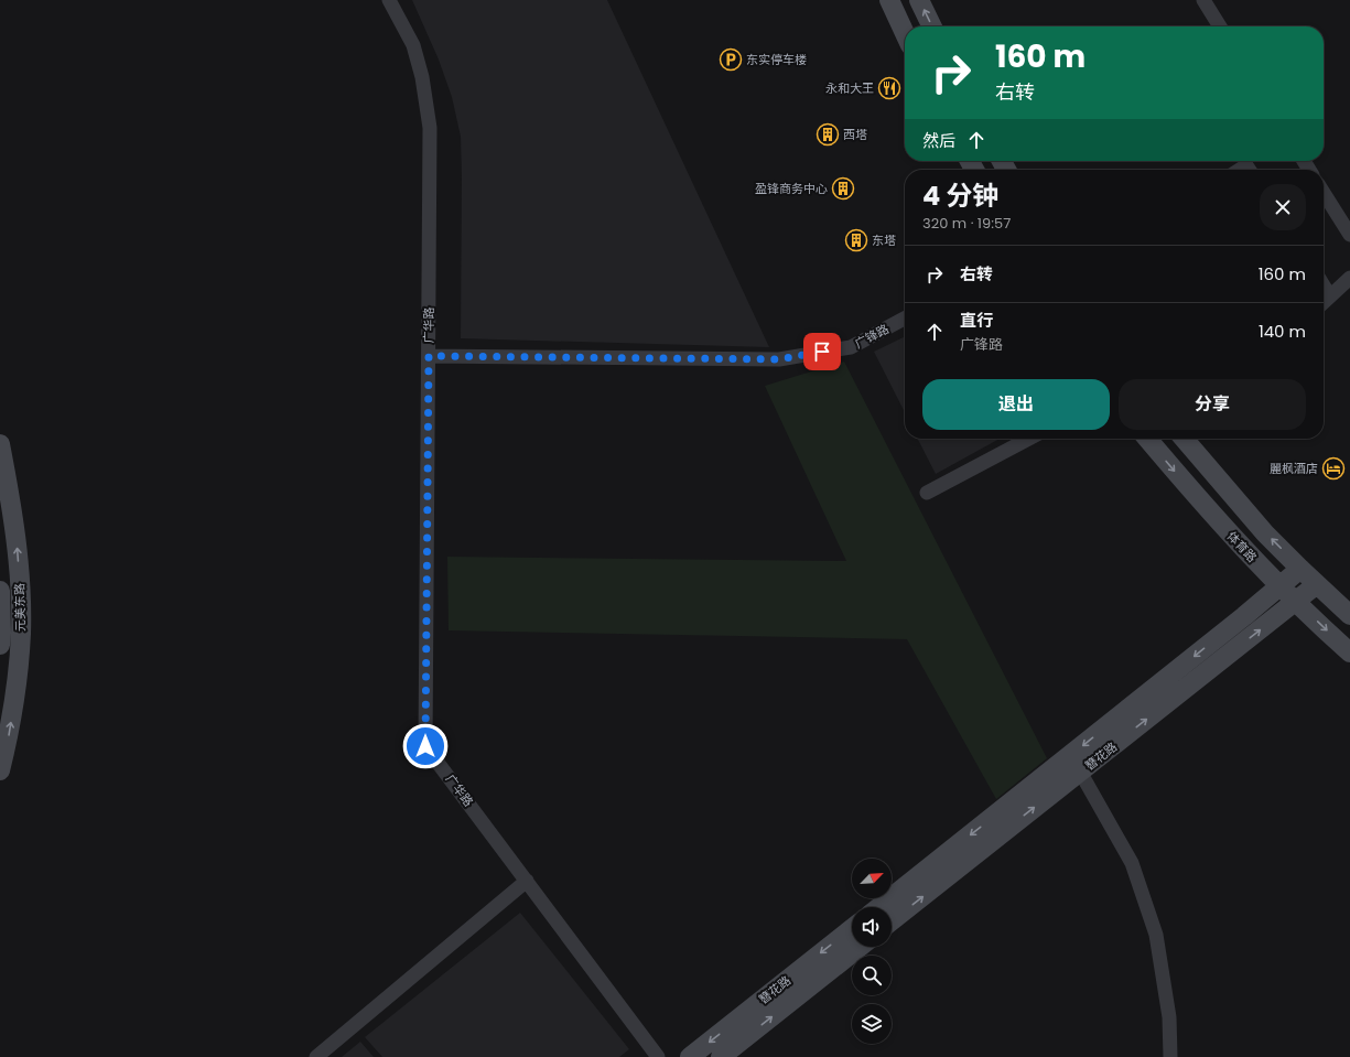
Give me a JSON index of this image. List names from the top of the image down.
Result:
{
  "streets": {
    "street": [
      "广华路",
      "广锋路",
      "体育路",
      "元美东路",
      "簪花路"
    ]
  },
  "crossings": [
    ["广华路", "广锋路"],
    ["体育路", "簪花路"]
  ],
  "one_way": ["元美东路"],
  "places": {
    "parking": ["东实停车楼"],
    "restaurant": ["永和大王"],
    "building": ["西塔", "盈锋商务中心", "东塔"],
    "hotel": ["麗枫酒店"]
  },
  "north": "top right",
  "page": {
    "turn": ["160 m", "右转"],
    "then": "然后",
    "heading": ["4 分钟", "320 m · 19:57"],
    "list": [
      {
        "name": "右转",
        "value": "160 m"
      },
      {
        "name": "直行",
        "note": "广锋路",
        "value": "140 m"
      }
    ],
    "buttons": ["退出", "分享"]
  }
}
